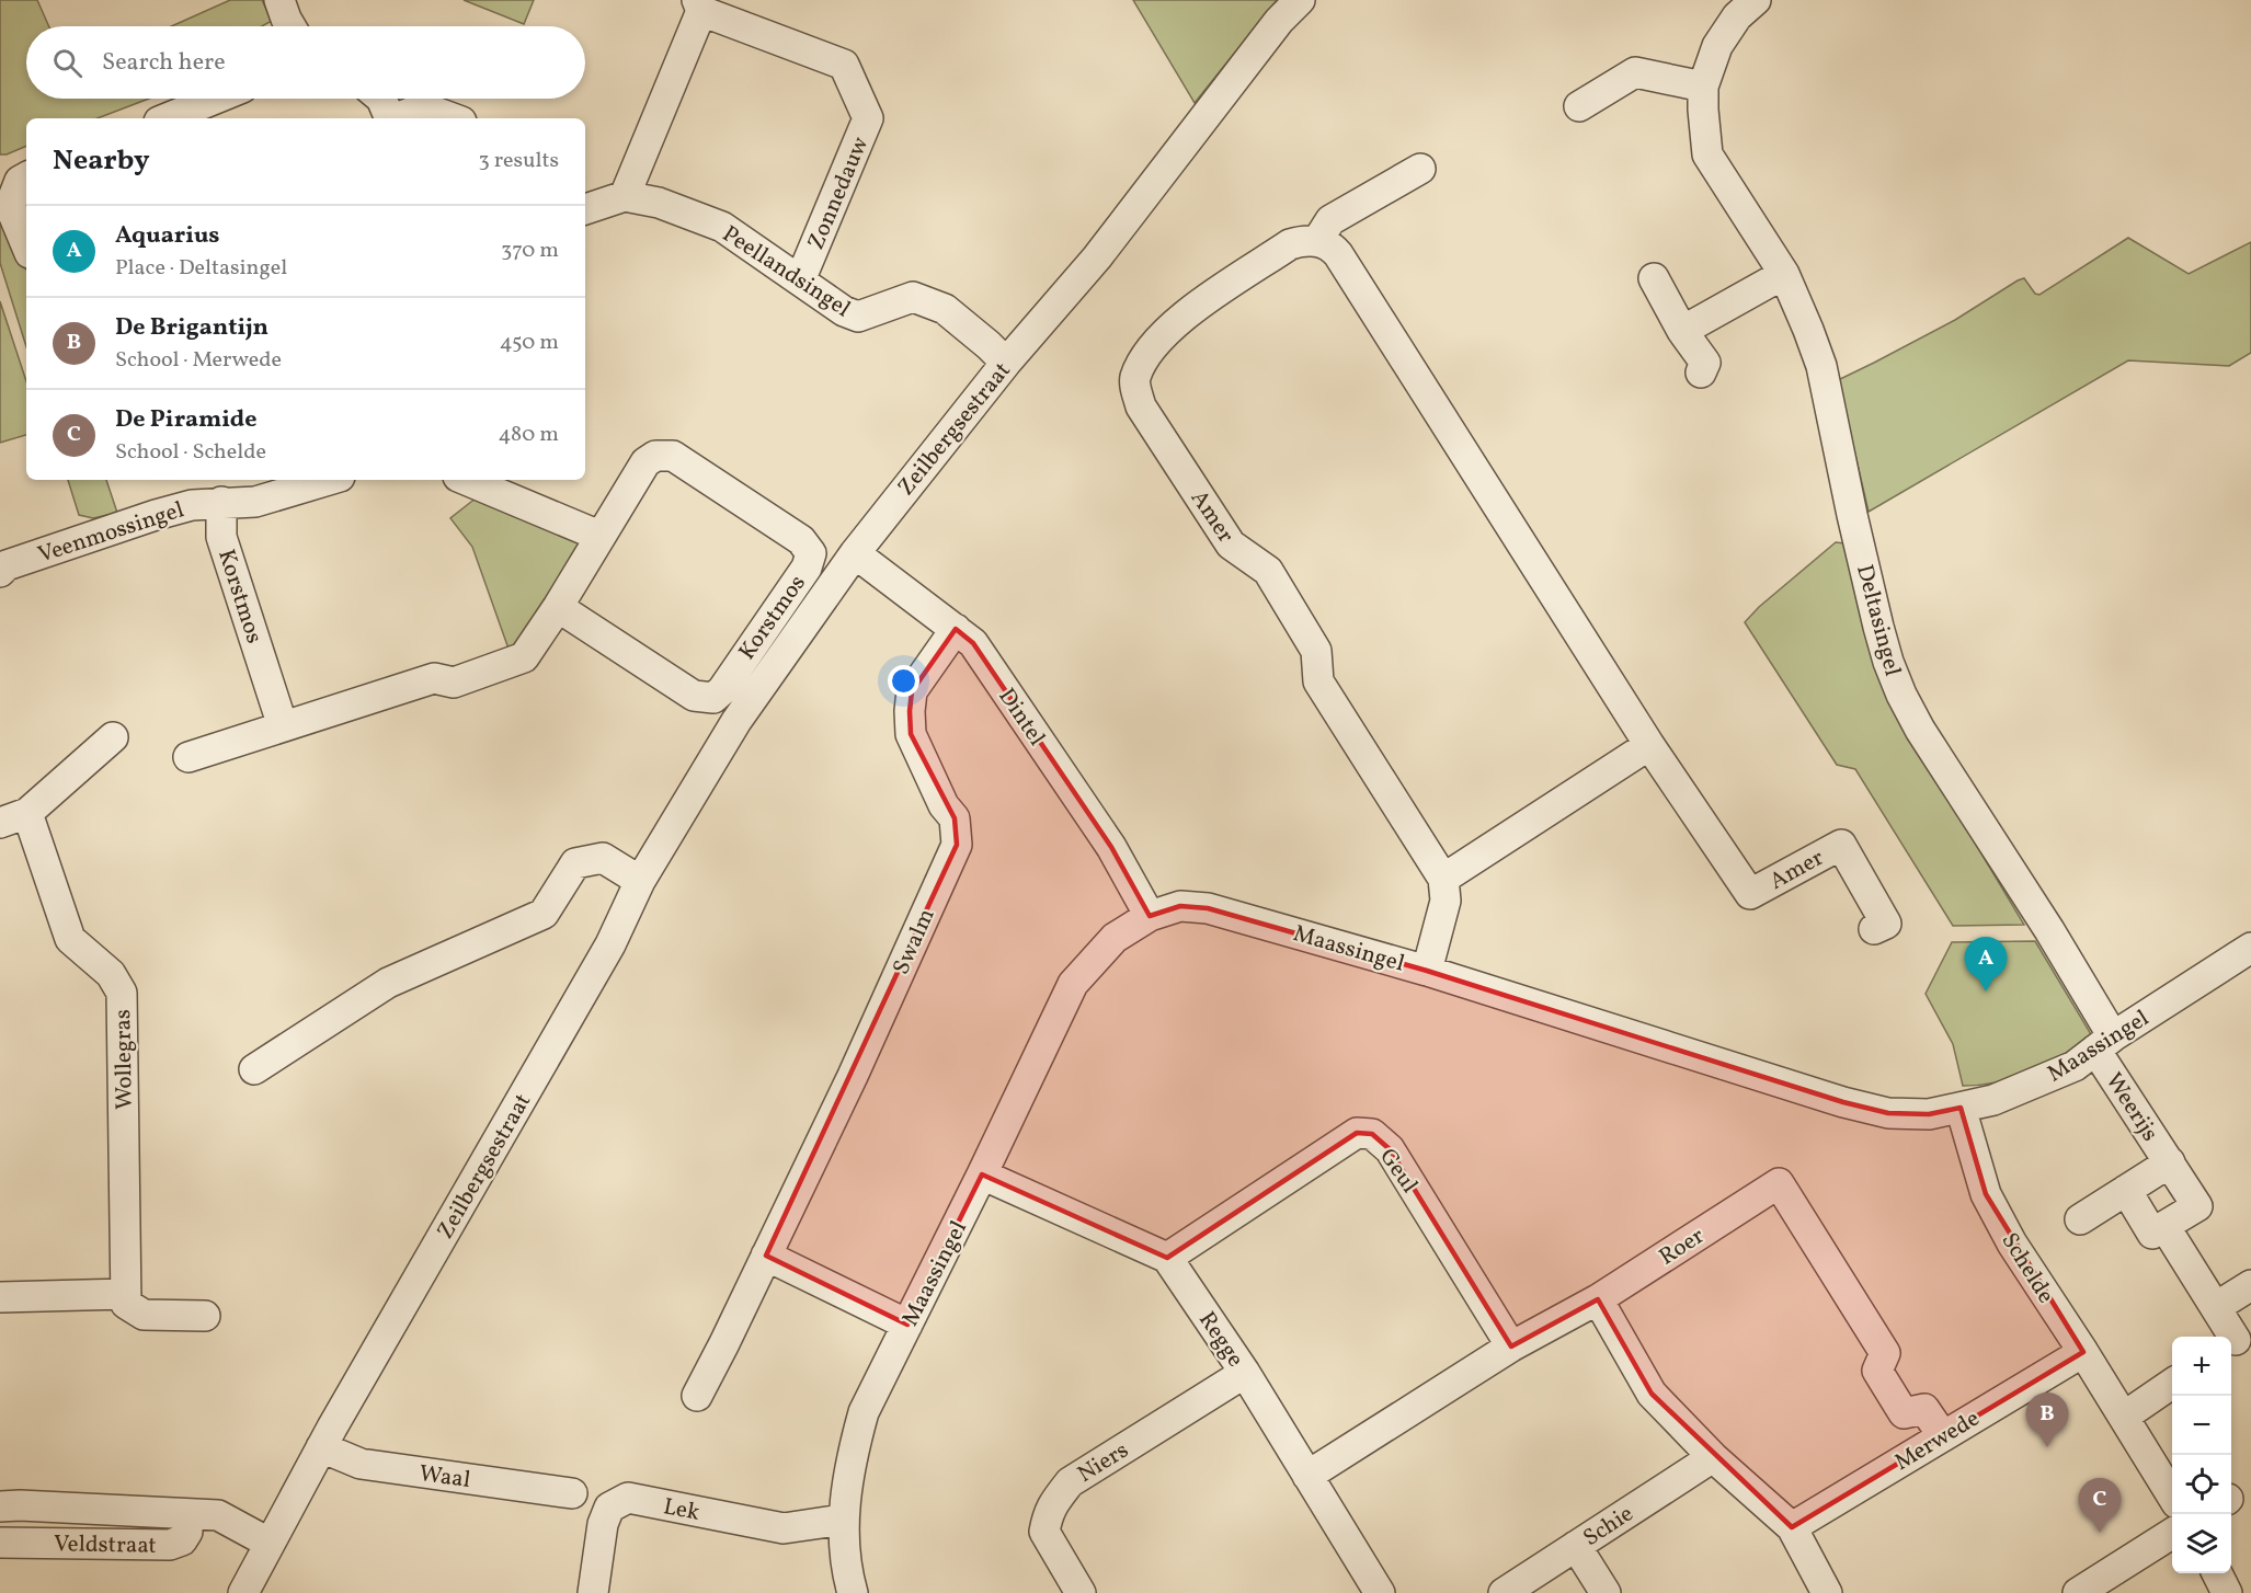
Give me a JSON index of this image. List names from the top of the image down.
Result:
{
  "streets": {
    "street": [
      "Zonnedauw",
      "Peellandsingel",
      "Zeilbergsestraat",
      "Amer",
      "Veenmossingel",
      "Korstmos",
      "Deltasingel",
      "Dintel",
      "Swalm",
      "Maassingel",
      "Wollegras",
      "Weerijs",
      "Geul",
      "Roer",
      "Schelde",
      "Regge",
      "Merwede",
      "Niers",
      "Waal",
      "Lek",
      "Schie",
      "Veldstraat"
    ]
  },
  "crossings": [
    ["Zonnedauw", "Peellandsingel"],
    ["Peellandsingel", "Zeilbergsestraat"],
    ["Zeilbergsestraat", "Dintel"],
    ["Zeilbergsestraat", "Waal"],
    ["Zeilbergsestraat", "Veldstraat"],
    ["Veenmossingel", "Korstmos"],
    ["Deltasingel", "Maassingel"],
    ["Deltasingel", "Weerijs"],
    ["Dintel", "Swalm"],
    ["Dintel", "Maassingel"],
    ["Maassingel", "Weerijs"],
    ["Maassingel", "Schelde"],
    ["Maassingel", "Lek"],
    ["Geul", "Roer"],
    ["Geul", "Regge"],
    ["Roer", "Regge"],
    ["Roer", "Merwede"],
    ["Schelde", "Merwede"],
    ["Regge", "Niers"]
  ],
  "page": {
    "search": "Search here",
    "heading": ["Nearby", "3 results"],
    "list": [
      {
        "mark": "A",
        "name": "Aquarius",
        "note": "Place · Deltasingel",
        "value": "370 m"
      },
      {
        "mark": "B",
        "name": "De Brigantijn",
        "note": "School · Merwede",
        "value": "450 m"
      },
      {
        "mark": "C",
        "name": "De Piramide",
        "note": "School · Schelde",
        "value": "480 m"
      }
    ],
    "pins": ["A", "B", "C"],
    "map_buttons": ["+", "−"]
  }
}
